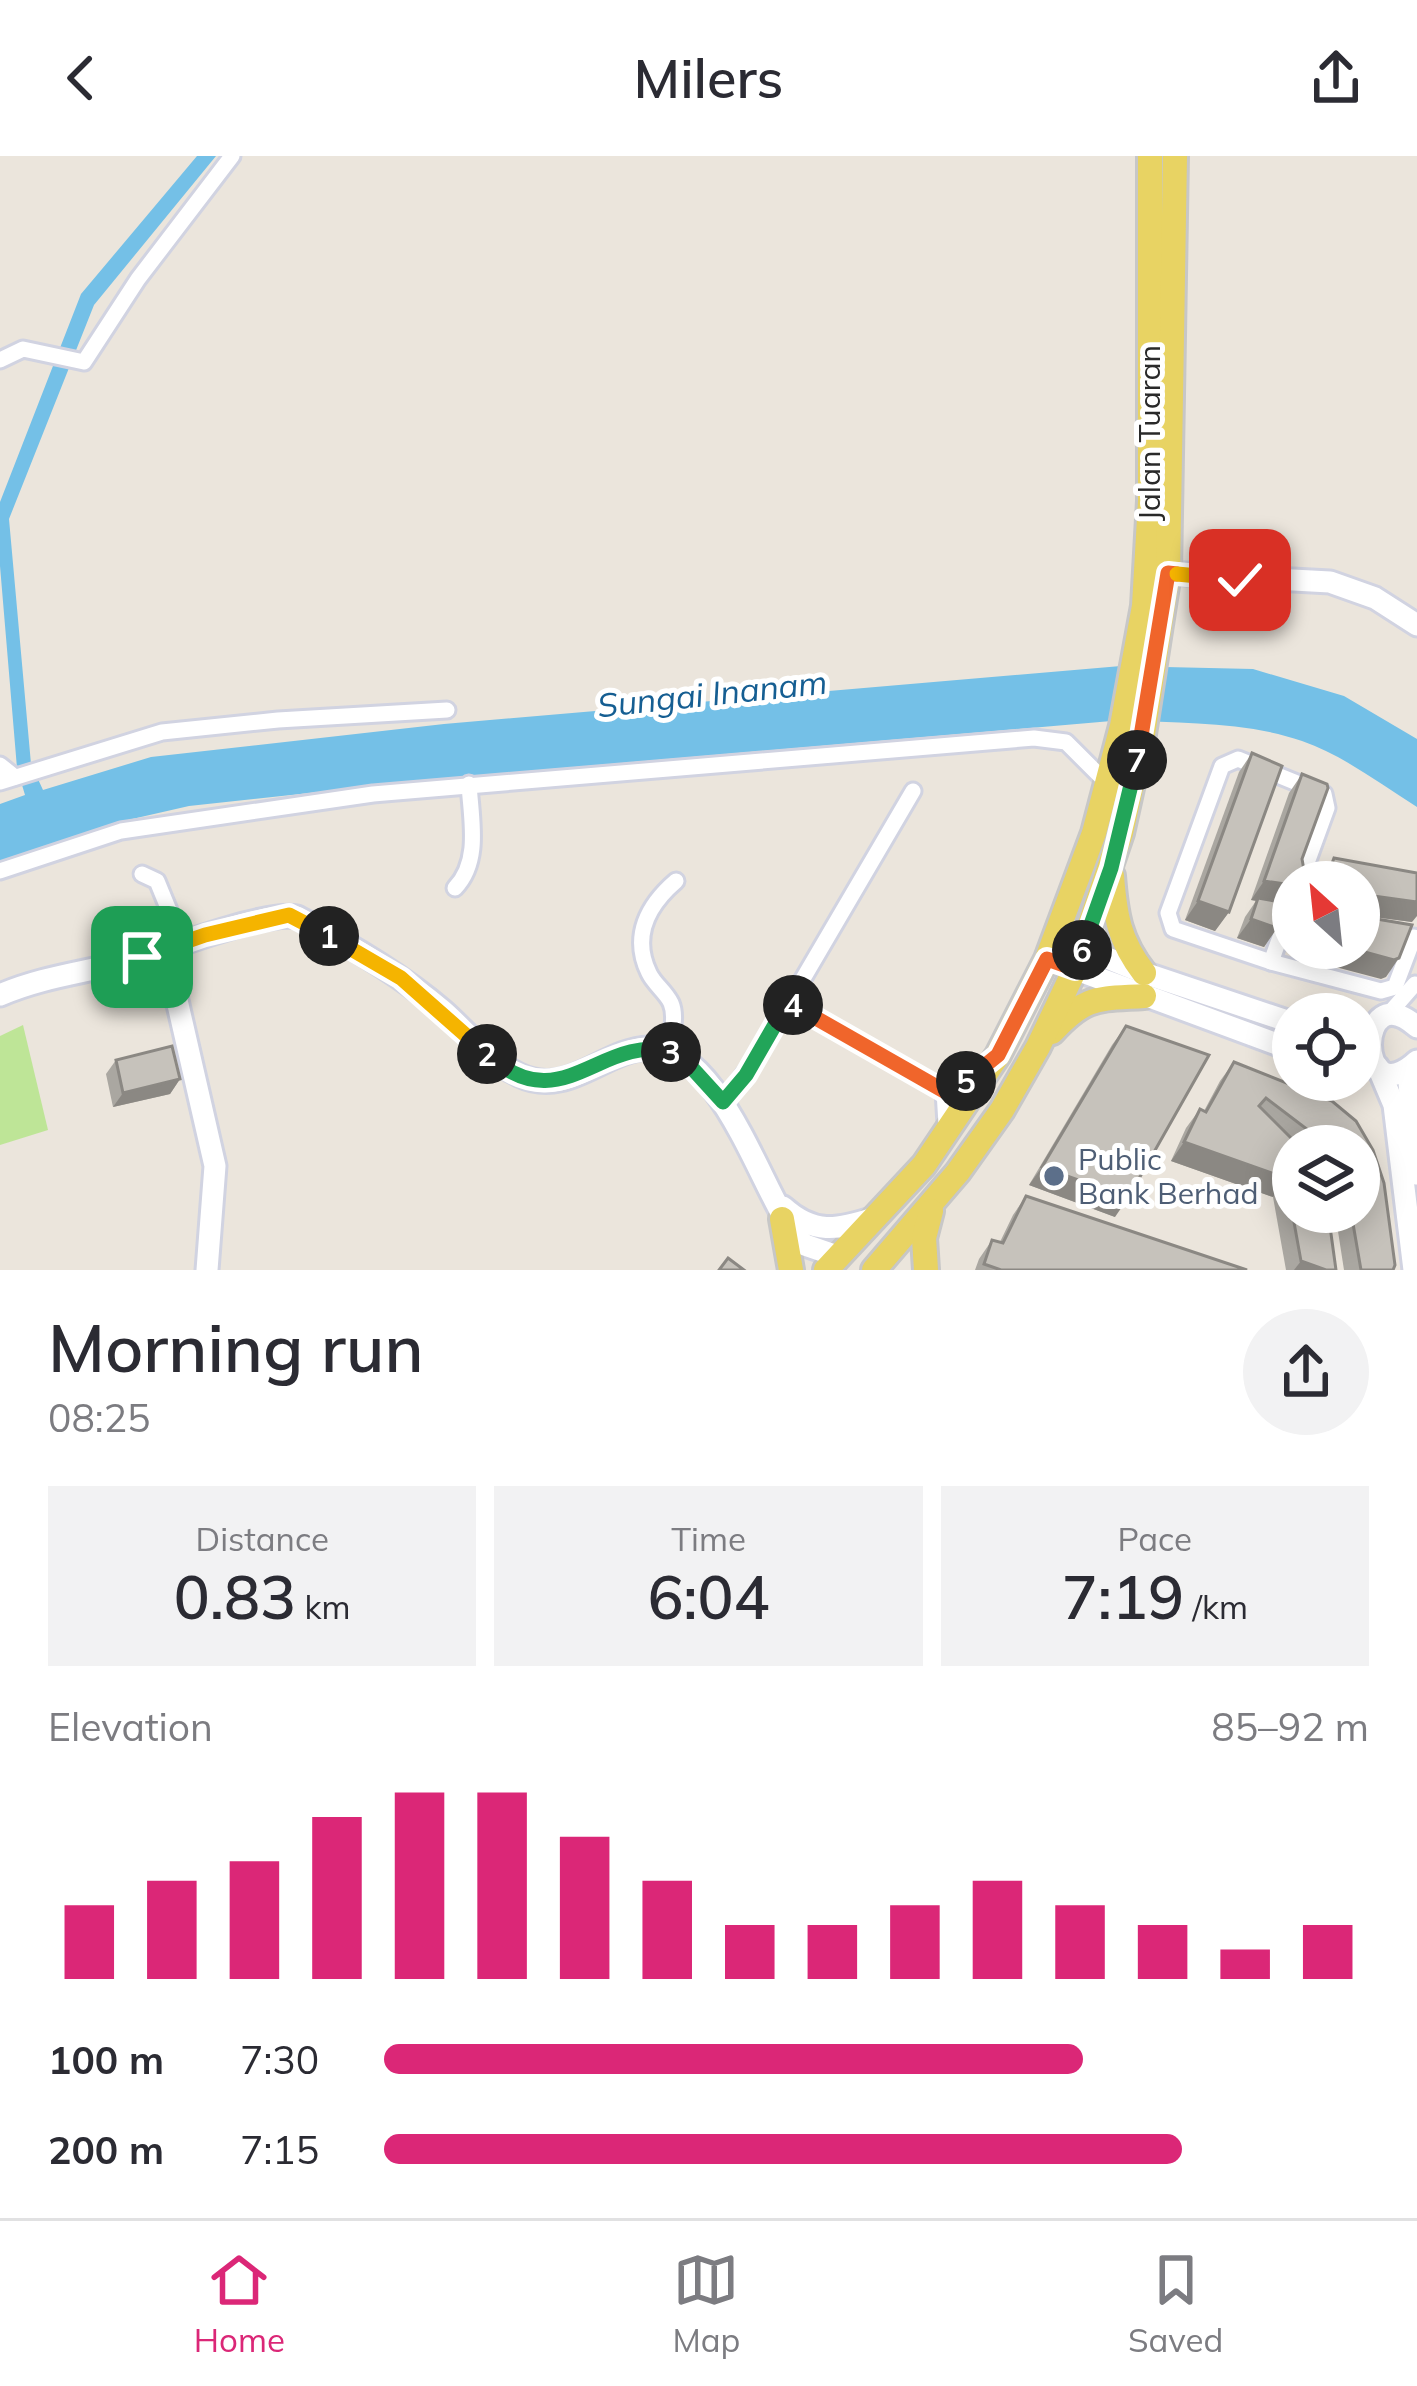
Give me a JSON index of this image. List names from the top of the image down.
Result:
{
  "streets": {
    "main road": ["Jalan Tuaran"]
  },
  "water": ["Sungai Inanam"],
  "places": ["Public Bank Berhad"],
  "north": "top left",
  "page": {
    "header": "Milers",
    "pins": [
      "7",
      "1",
      "6",
      "4",
      "3",
      "2",
      "5"
    ],
    "heading": ["Morning run", "08:25"],
    "stats": [
      ["Distance", "0.83 km"],
      ["Time", "6:04"],
      ["Pace", "7:19 /km"]
    ],
    "chart": ["Elevation", "85–92 m"],
    "list": [
      {
        "name": "100 m",
        "note": "7:30"
      },
      {
        "name": "200 m",
        "note": "7:15"
      }
    ],
    "tabs": ["Home", "Map", "Saved"]
  }
}
